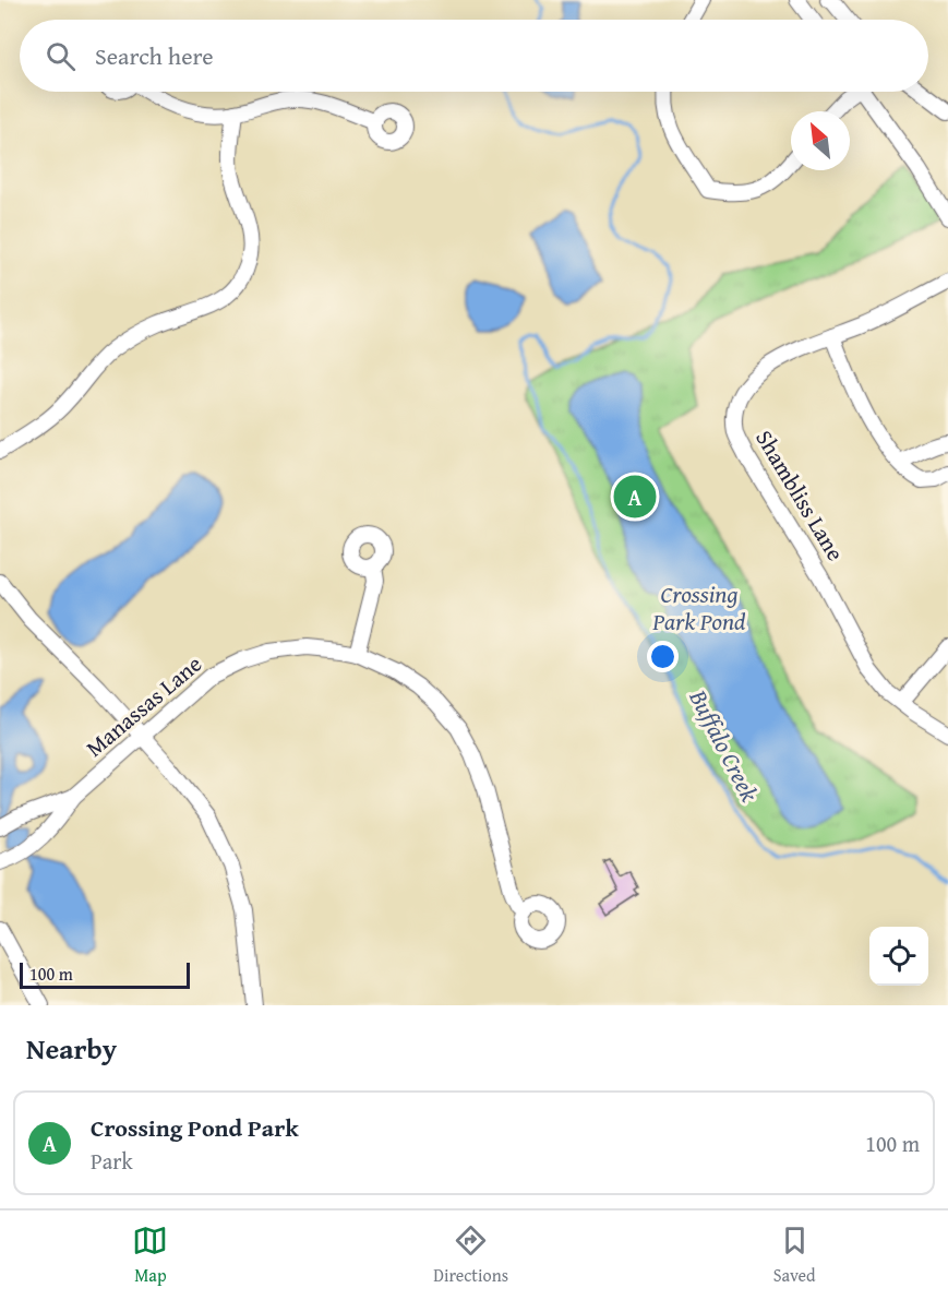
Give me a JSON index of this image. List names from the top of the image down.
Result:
{
  "streets": {
    "street": ["Shambliss Lane", "Manassas Lane"]
  },
  "water": ["Crossing Park Pond", "Buffalo Creek"],
  "scale_bar": "100 m",
  "north": "top left",
  "page": {
    "search": "Search here",
    "pins": "A",
    "scale": "100 m",
    "heading": "Nearby",
    "list": [
      {
        "mark": "A",
        "name": "Crossing Pond Park",
        "note": "Park",
        "value": "100 m"
      }
    ],
    "nav": ["Map", "Directions", "Saved"]
  }
}
